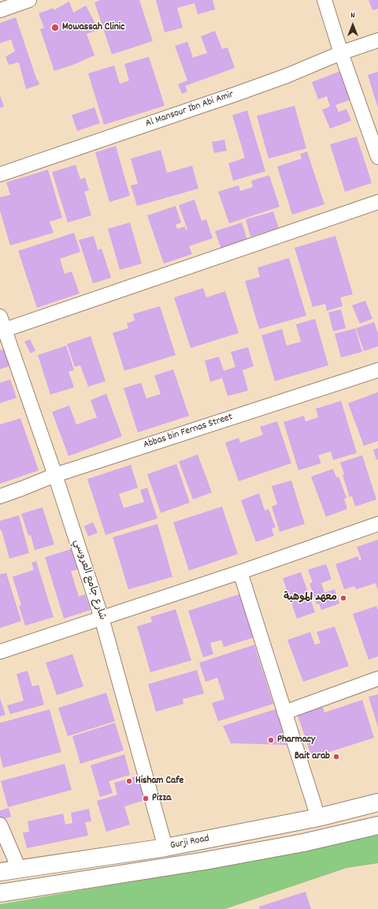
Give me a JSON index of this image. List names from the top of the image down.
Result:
{
  "streets": {
    "highway": ["Gurji Road"],
    "street": ["Al Mansour Ibn Abi Amir", "Abbas bin Fernas Street", "شارع جامع العروسي"]
  },
  "crossings": [
    ["Abbas bin Fernas Street", "شارع جامع العروسي"],
    ["شارع جامع العروسي", "Gurji Road"]
  ],
  "places": [
    "Mowassah Clinic",
    "معهد الموهبة",
    "Pharmacy",
    "Bait arab",
    "Hisham Cafe",
    "Pizza"
  ],
  "north": "top"
}
